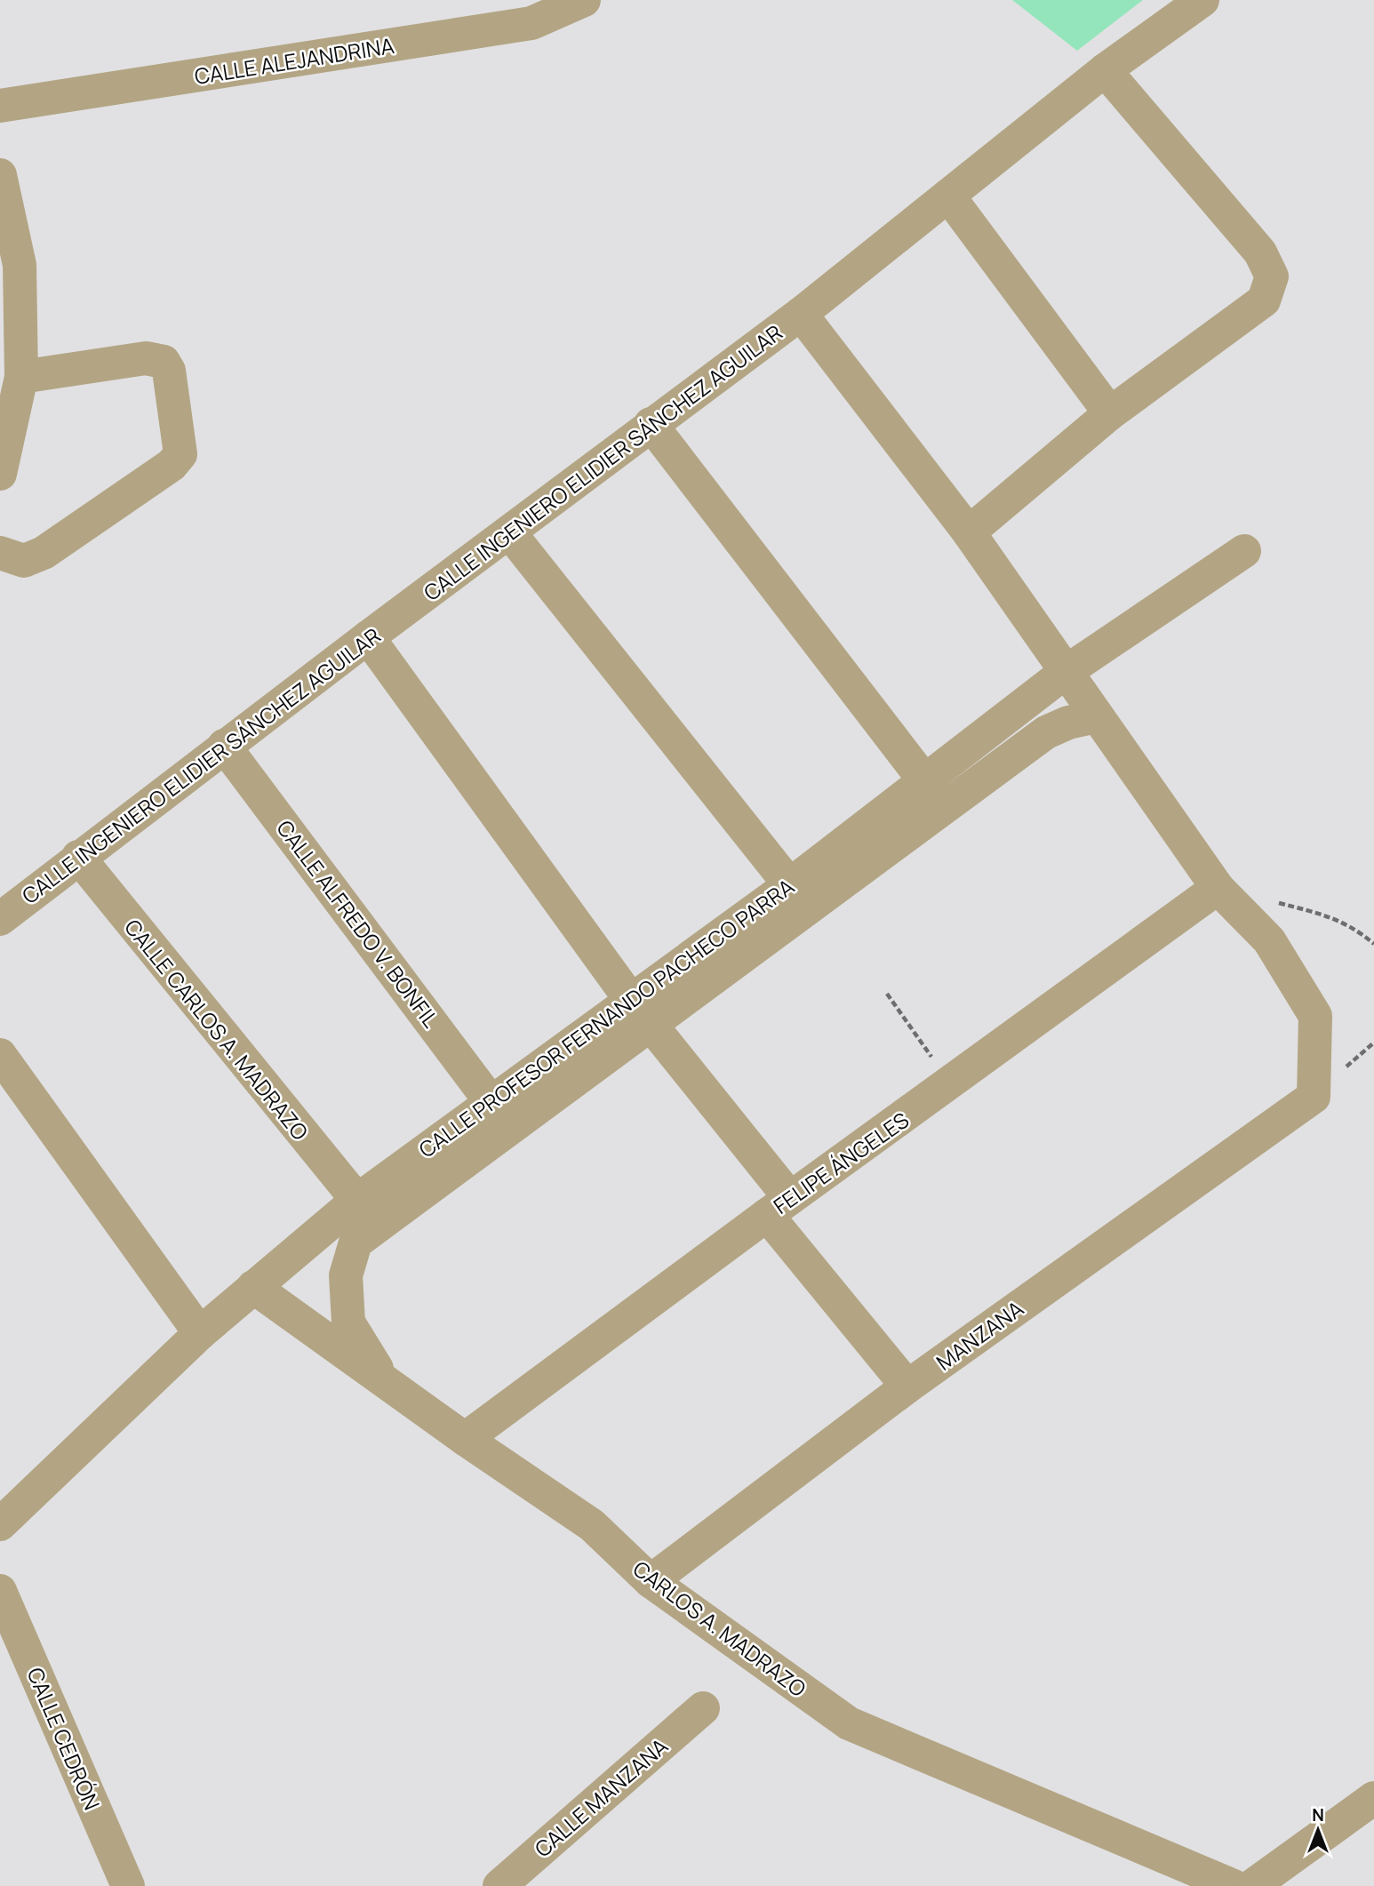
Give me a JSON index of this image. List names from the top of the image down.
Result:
{
  "streets": {
    "street": [
      "CALLE ALEJANDRINA",
      "CALLE INGENIERO ELIDIER SÁNCHEZ AGUILAR",
      "CALLE ALFREDO V. BONFIL",
      "CALLE PROFESOR FERNANDO PACHECO PARRA",
      "CALLE CARLOS A. MADRAZO",
      "FELIPE ÁNGELES",
      "MANZANA",
      "CARLOS A. MADRAZO",
      "CALLE CEDRÓN",
      "CALLE MANZANA"
    ]
  },
  "crossings": [
    ["CALLE INGENIERO ELIDIER SÁNCHEZ AGUILAR", "CALLE ALFREDO V. BONFIL"],
    ["CALLE INGENIERO ELIDIER SÁNCHEZ AGUILAR", "CALLE CARLOS A. MADRAZO"],
    ["CALLE ALFREDO V. BONFIL", "CALLE PROFESOR FERNANDO PACHECO PARRA"],
    ["CALLE PROFESOR FERNANDO PACHECO PARRA", "CALLE CARLOS A. MADRAZO"],
    ["CALLE PROFESOR FERNANDO PACHECO PARRA", "CARLOS A. MADRAZO"],
    ["FELIPE ÁNGELES", "MANZANA"],
    ["FELIPE ÁNGELES", "CARLOS A. MADRAZO"],
    ["MANZANA", "CARLOS A. MADRAZO"]
  ],
  "north": "top"
}
